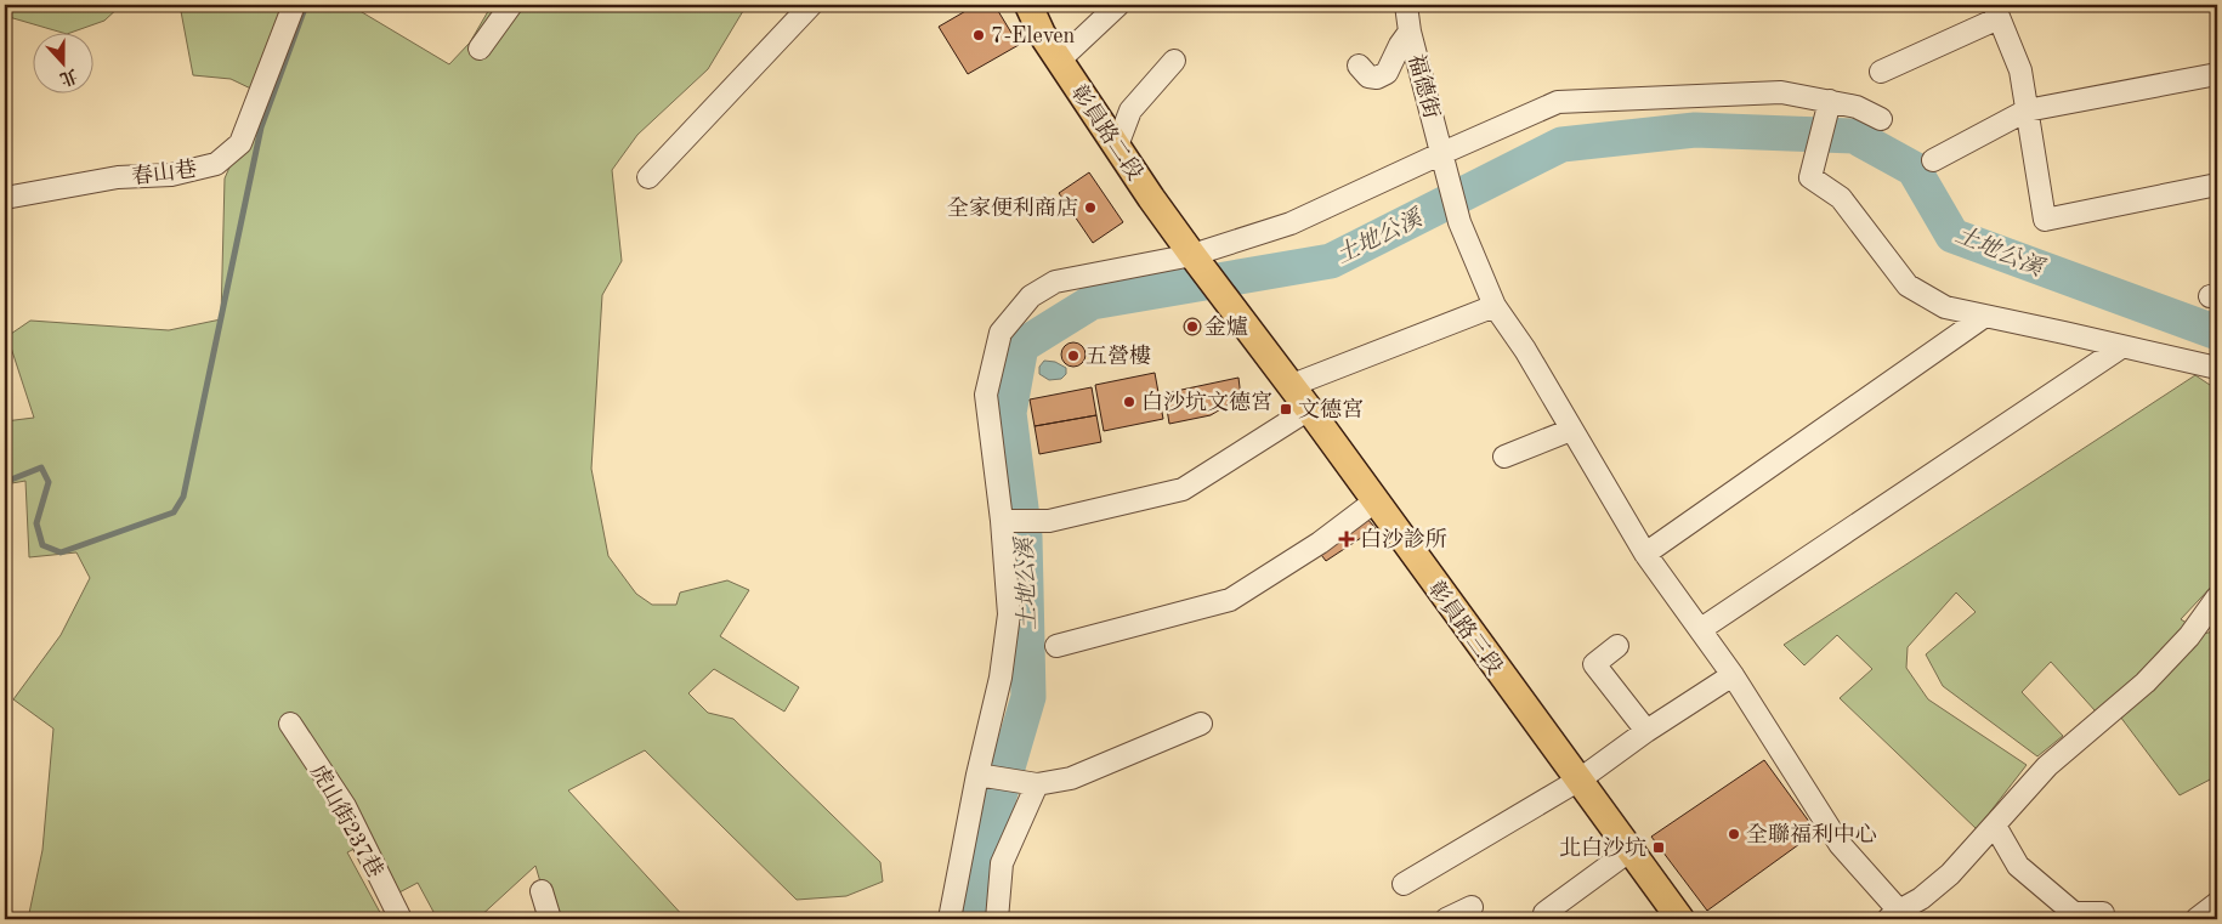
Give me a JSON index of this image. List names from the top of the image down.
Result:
{
  "streets": {
    "main road": ["彰員路二段", "彰員路三段"],
    "lane": ["福德街", "春山巷", "虎山街237巷"]
  },
  "crossings": [
    ["彰員路二段", "彰員路三段"]
  ],
  "water": ["土地公溪"],
  "places": {
    "other": [
      "7-Eleven",
      "全家便利商店",
      "金爐",
      "五營樓",
      "白沙坑文德宮",
      "全聯福利中心"
    ],
    "transit": ["文德宮", "北白沙坑"],
    "health": ["白沙診所"]
  },
  "north": "bottom"
}
